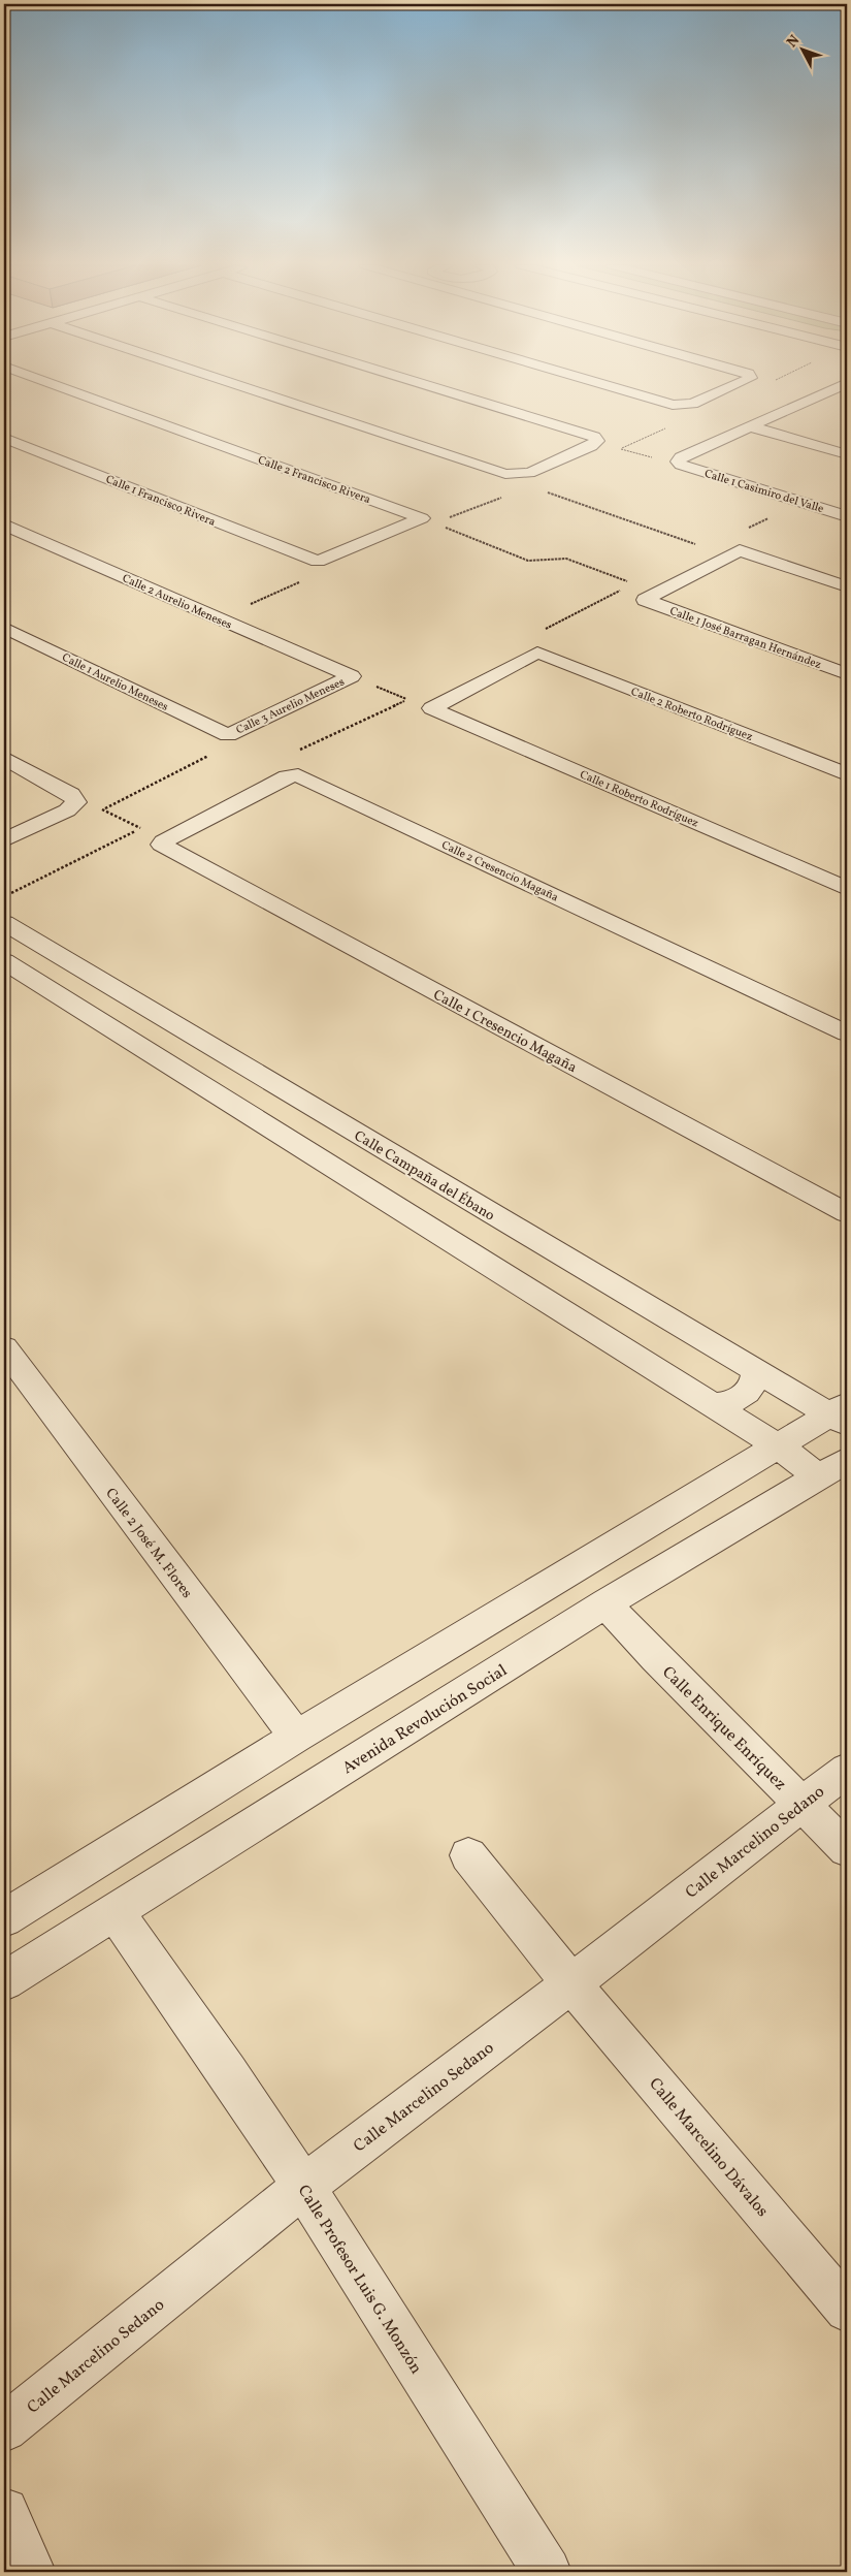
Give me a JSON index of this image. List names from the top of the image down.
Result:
{
  "streets": {
    "street": [
      "Calle 2 Francisco Rivera",
      "Calle 1 Casimiro del Valle",
      "Calle 1 Francisco Rivera",
      "Calle 2 Aurelio Meneses",
      "Calle 1 José Barragan Hernández",
      "Calle 1 Aurelio Meneses",
      "Calle 3 Aurelio Meneses",
      "Calle 2 Roberto Rodríguez",
      "Calle 1 Roberto Rodríguez",
      "Calle 2 Cresencio Magaña",
      "Calle 1 Cresencio Magaña",
      "Calle Campaña del Ébano",
      "Calle 2 José M. Flores",
      "Avenida Revolución Social",
      "Calle Enrique Enríquez",
      "Calle Marcelino Sedano",
      "Calle Marcelino Dávalos",
      "Calle Profesor Luis G. Monzón"
    ]
  },
  "crossings": [
    ["Calle 2 Francisco Rivera", "Calle 1 Francisco Rivera"],
    ["Calle 2 Aurelio Meneses", "Calle 3 Aurelio Meneses"],
    ["Calle 1 Aurelio Meneses", "Calle 3 Aurelio Meneses"],
    ["Calle 2 Roberto Rodríguez", "Calle 1 Roberto Rodríguez"],
    ["Calle 2 Cresencio Magaña", "Calle 1 Cresencio Magaña"],
    ["Avenida Revolución Social", "Calle Enrique Enríquez"],
    ["Avenida Revolución Social", "Calle Profesor Luis G. Monzón"],
    ["Calle Enrique Enríquez", "Calle Marcelino Sedano"],
    ["Calle Marcelino Sedano", "Calle Marcelino Dávalos"],
    ["Calle Marcelino Sedano", "Calle Profesor Luis G. Monzón"]
  ],
  "north": "top left"
}
